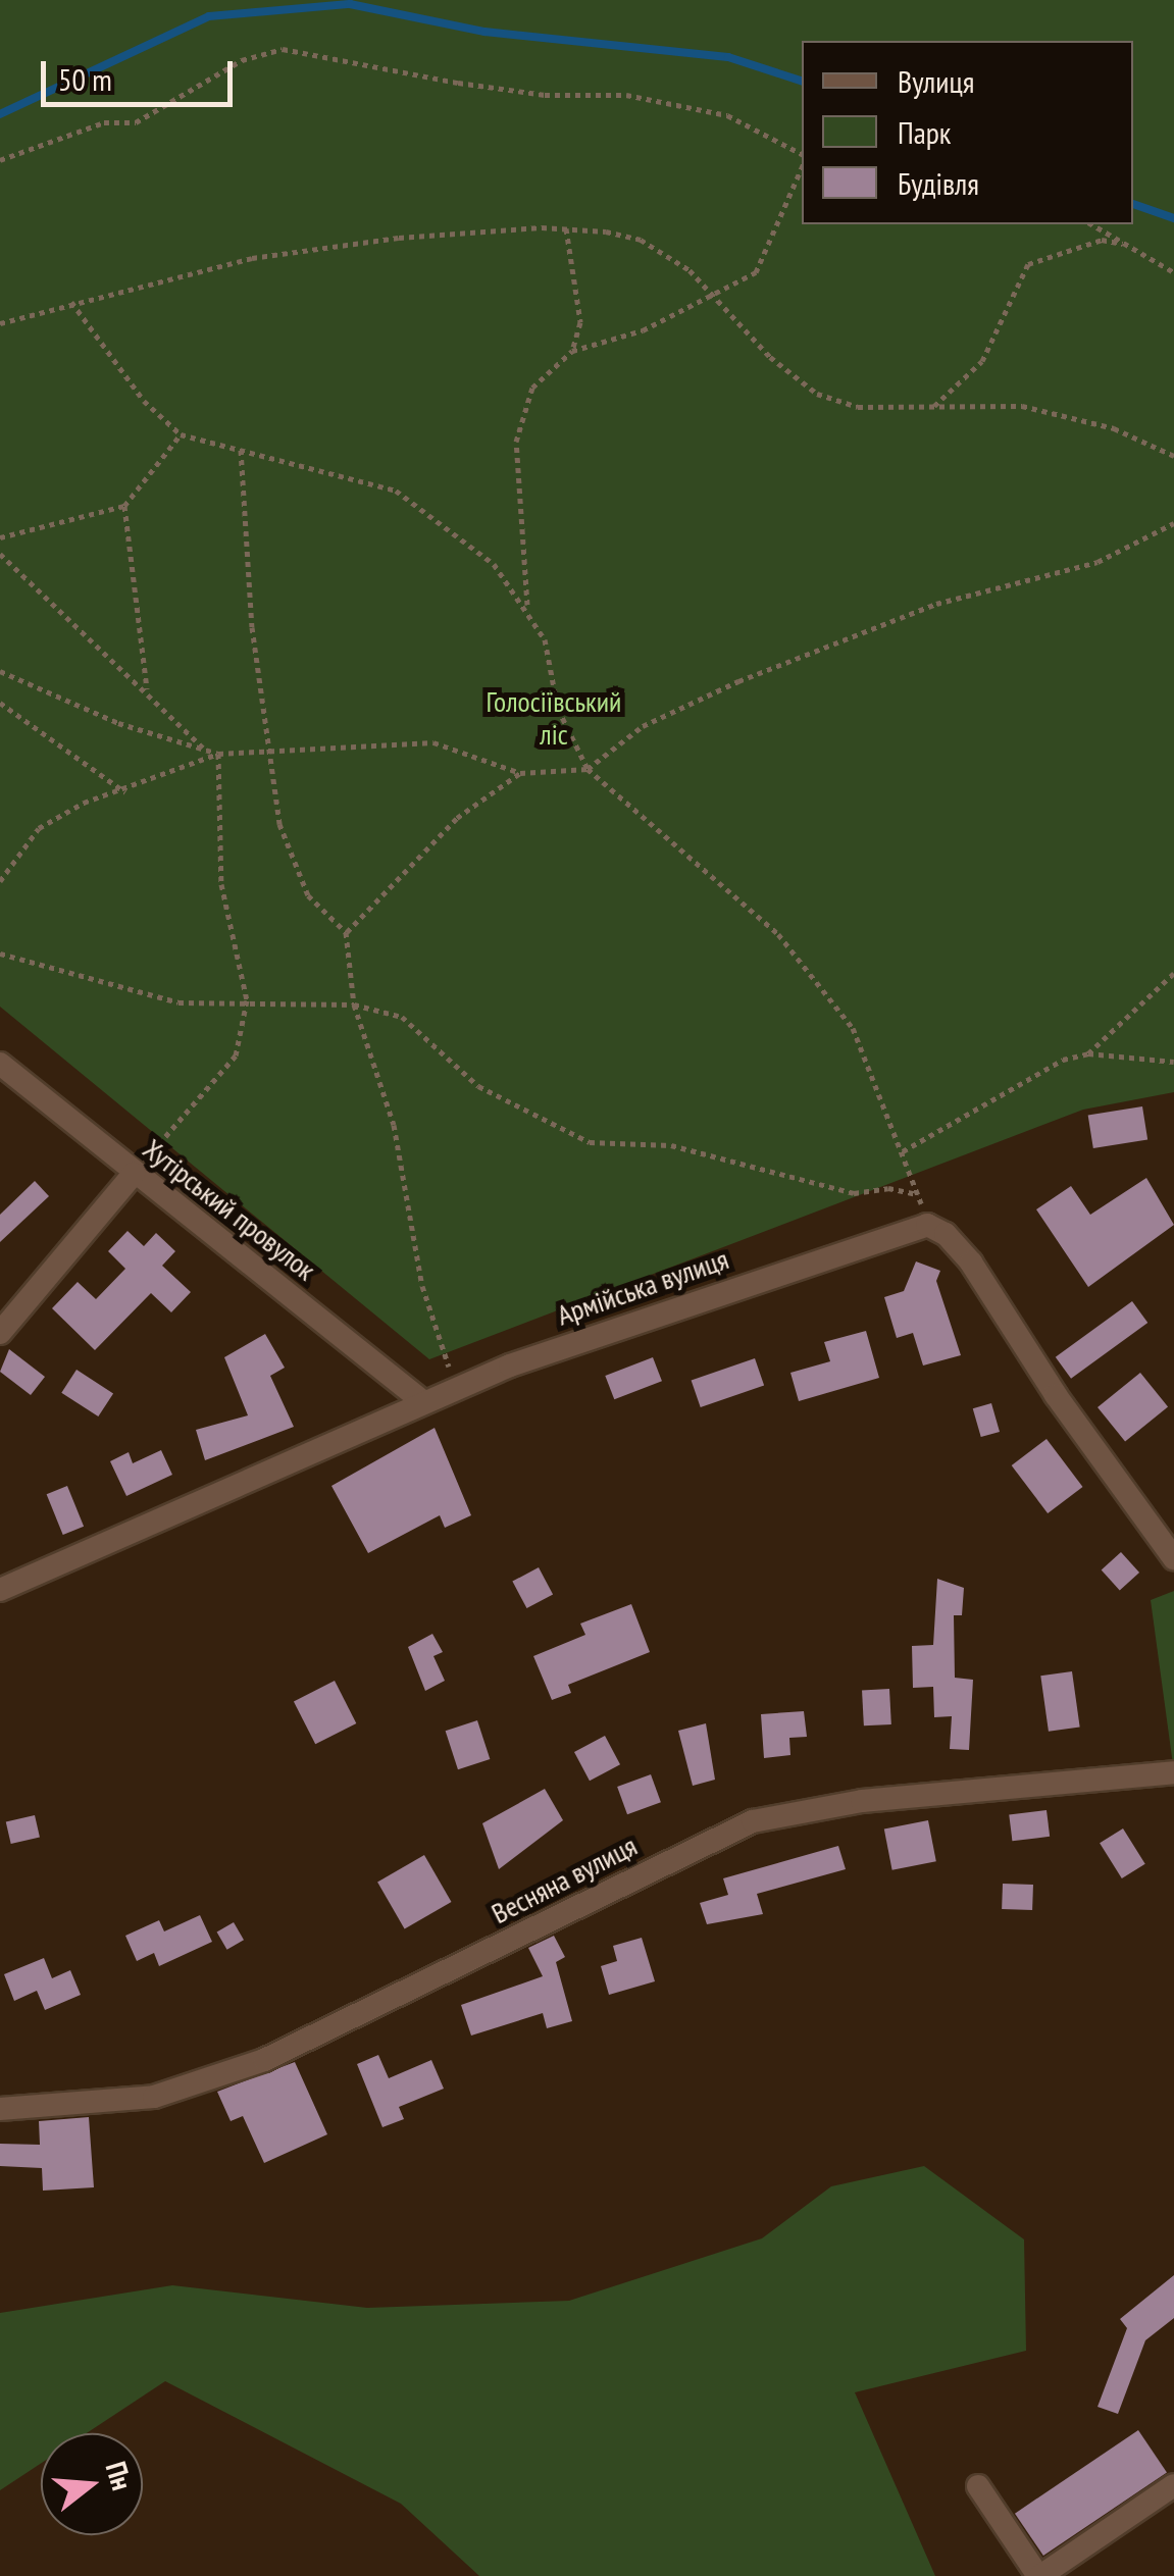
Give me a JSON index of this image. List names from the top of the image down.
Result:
{
  "streets": {
    "street": ["Хутірський провулок", "Армійська вулиця", "Весняна вулиця"]
  },
  "crossings": [
    ["Хутірський провулок", "Армійська вулиця"]
  ],
  "parks": ["Голосіївський ліс"],
  "legend": ["Вулиця", "Парк", "Будівля"],
  "scale_bar": "50 m",
  "north": "right"
}
